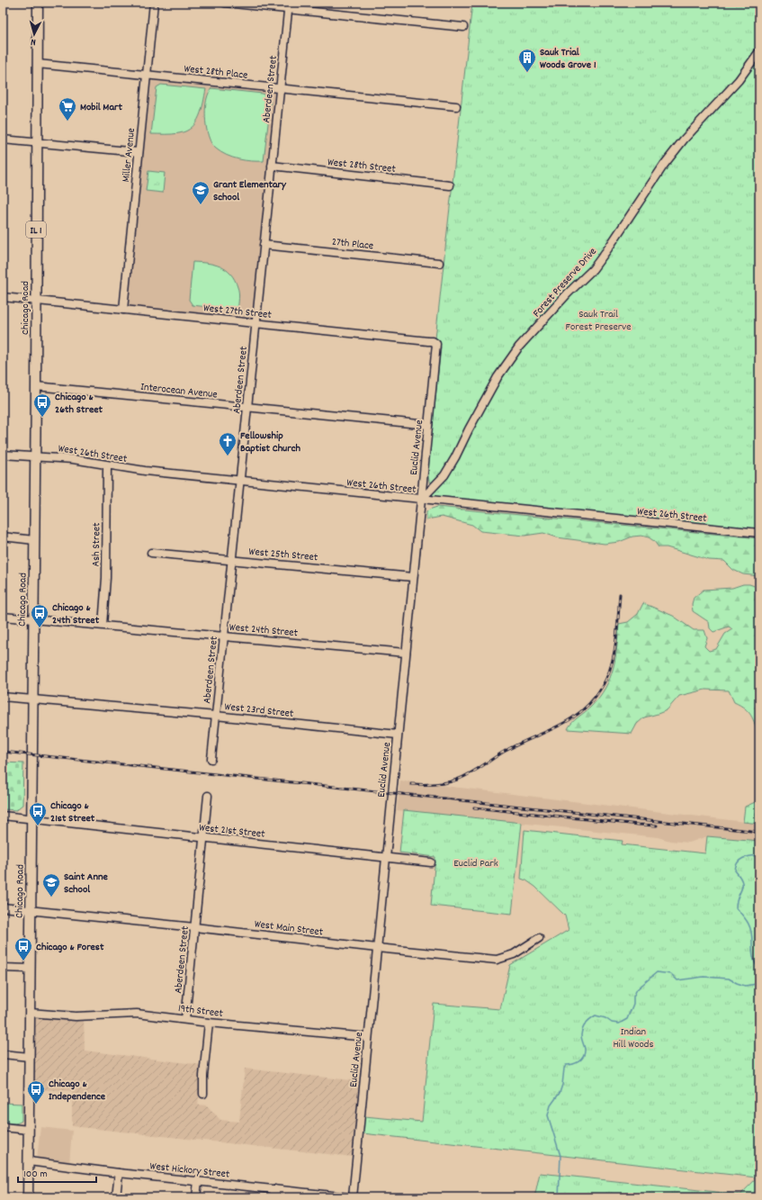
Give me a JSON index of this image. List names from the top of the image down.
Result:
{
  "streets": {
    "main road": ["IL 1", "Chicago Road"],
    "street": [
      "West 28th Place",
      "Aberdeen Street",
      "Miller Avenue",
      "West 28th Street",
      "27th Place",
      "Forest Preserve Drive",
      "West 27th Street",
      "Interocean Avenue",
      "Euclid Avenue",
      "West 26th Street",
      "Ash Street",
      "West 25th Street",
      "West 24th Street",
      "West 23rd Street",
      "West 21st Street",
      "West Main Street",
      "19th Street",
      "West Hickory Street"
    ]
  },
  "crossings": [
    ["West 28th Place", "Aberdeen Street"],
    ["West 28th Place", "Miller Avenue"],
    ["West 28th Place", "Chicago Road"],
    ["Aberdeen Street", "West 28th Street"],
    ["Aberdeen Street", "27th Place"],
    ["Aberdeen Street", "West 27th Street"],
    ["Aberdeen Street", "Interocean Avenue"],
    ["Aberdeen Street", "West 26th Street"],
    ["Aberdeen Street", "West 25th Street"],
    ["Aberdeen Street", "West 24th Street"],
    ["Aberdeen Street", "West 23rd Street"],
    ["Aberdeen Street", "West 21st Street"],
    ["Aberdeen Street", "West Main Street"],
    ["Aberdeen Street", "19th Street"],
    ["Miller Avenue", "West 27th Street"],
    ["Forest Preserve Drive", "Euclid Avenue"],
    ["Forest Preserve Drive", "West 26th Street"],
    ["Chicago Road", "West 27th Street"],
    ["Chicago Road", "Interocean Avenue"],
    ["Chicago Road", "West 26th Street"],
    ["Chicago Road", "West 24th Street"],
    ["Chicago Road", "West 23rd Street"],
    ["Chicago Road", "West 21st Street"],
    ["Chicago Road", "West Main Street"],
    ["Chicago Road", "19th Street"],
    ["Chicago Road", "West Hickory Street"],
    ["West 27th Street", "Euclid Avenue"],
    ["Interocean Avenue", "Euclid Avenue"],
    ["Euclid Avenue", "West 26th Street"],
    ["Euclid Avenue", "West 25th Street"],
    ["Euclid Avenue", "West 24th Street"],
    ["Euclid Avenue", "West 23rd Street"],
    ["Euclid Avenue", "West 21st Street"],
    ["Euclid Avenue", "West Main Street"],
    ["Euclid Avenue", "19th Street"],
    ["West 26th Street", "Ash Street"],
    ["Ash Street", "West 24th Street"]
  ],
  "parks": ["Sauk Trail Forest Preserve", "Euclid Park", "Indian Hill Woods"],
  "places": {
    "building": ["Sauk Trial Woods Grove 1"],
    "supermarket": ["Mobil Mart"],
    "school or university": ["Grant Elementary School", "Saint Anne School"],
    "bus stop": [
      "Chicago & 26th Street",
      "Chicago & 24th Street",
      "Chicago & 21st Street",
      "Chicago & Forest",
      "Chicago & Independence"
    ],
    "church": ["Fellowship Baptist Church"]
  },
  "scale_bar": "100 m",
  "north": "bottom"
}
